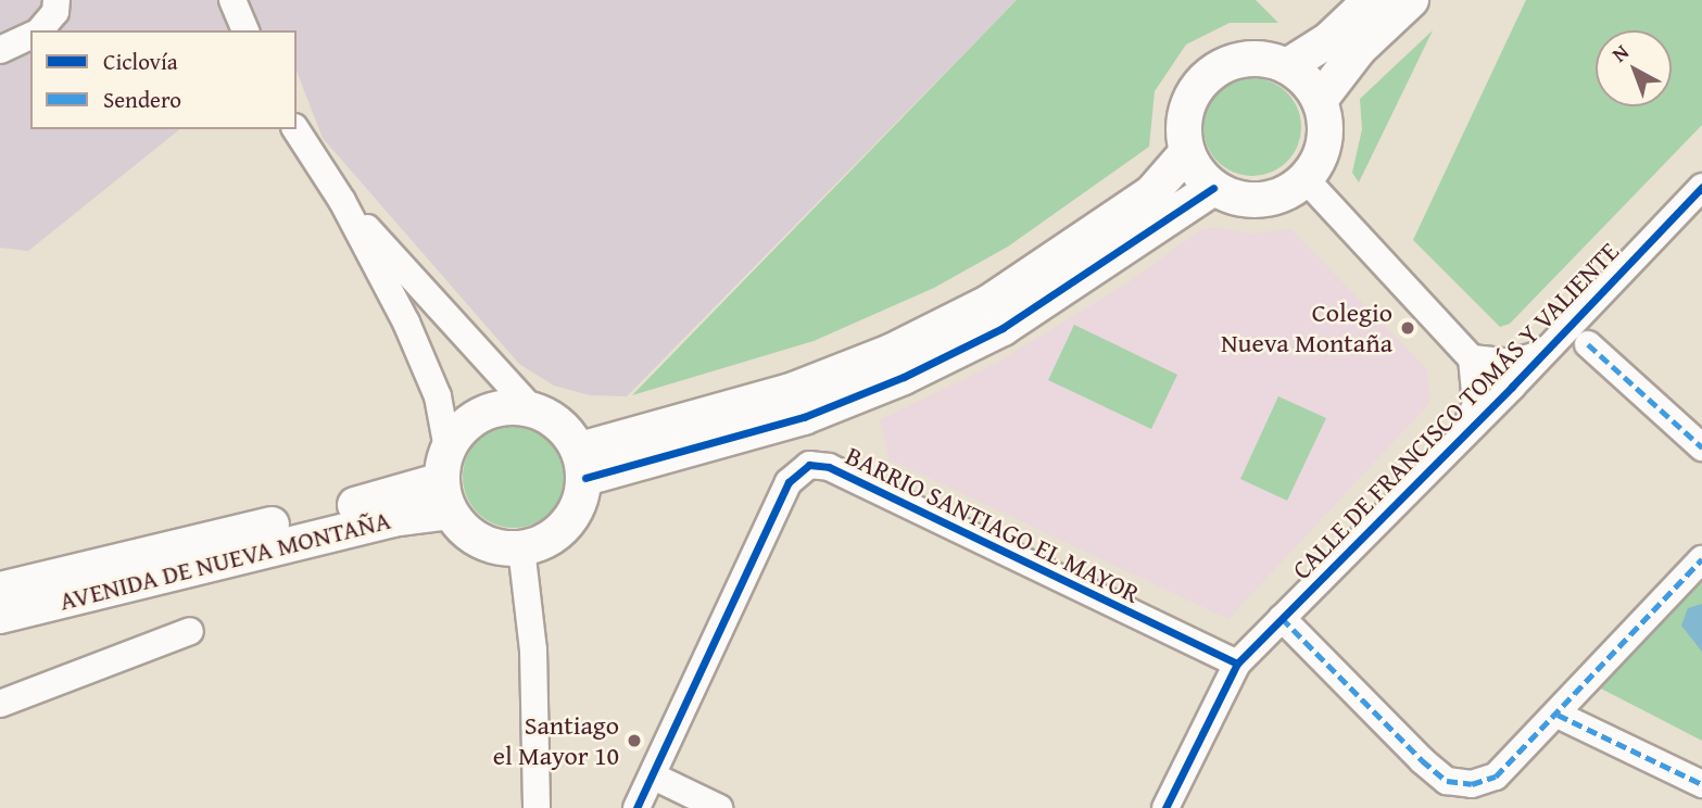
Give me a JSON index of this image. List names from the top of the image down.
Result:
{
  "streets": {
    "main road": ["AVENIDA DE NUEVA MONTAÑA"],
    "street": ["CALLE DE FRANCISCO TOMÁS Y VALIENTE", "BARRIO SANTIAGO EL MAYOR"]
  },
  "crossings": [
    ["CALLE DE FRANCISCO TOMÁS Y VALIENTE", "BARRIO SANTIAGO EL MAYOR"]
  ],
  "places": ["Colegio Nueva Montaña", "Santiago el Mayor 10"],
  "legend": ["Ciclovía", "Sendero"],
  "north": "top left"
}
